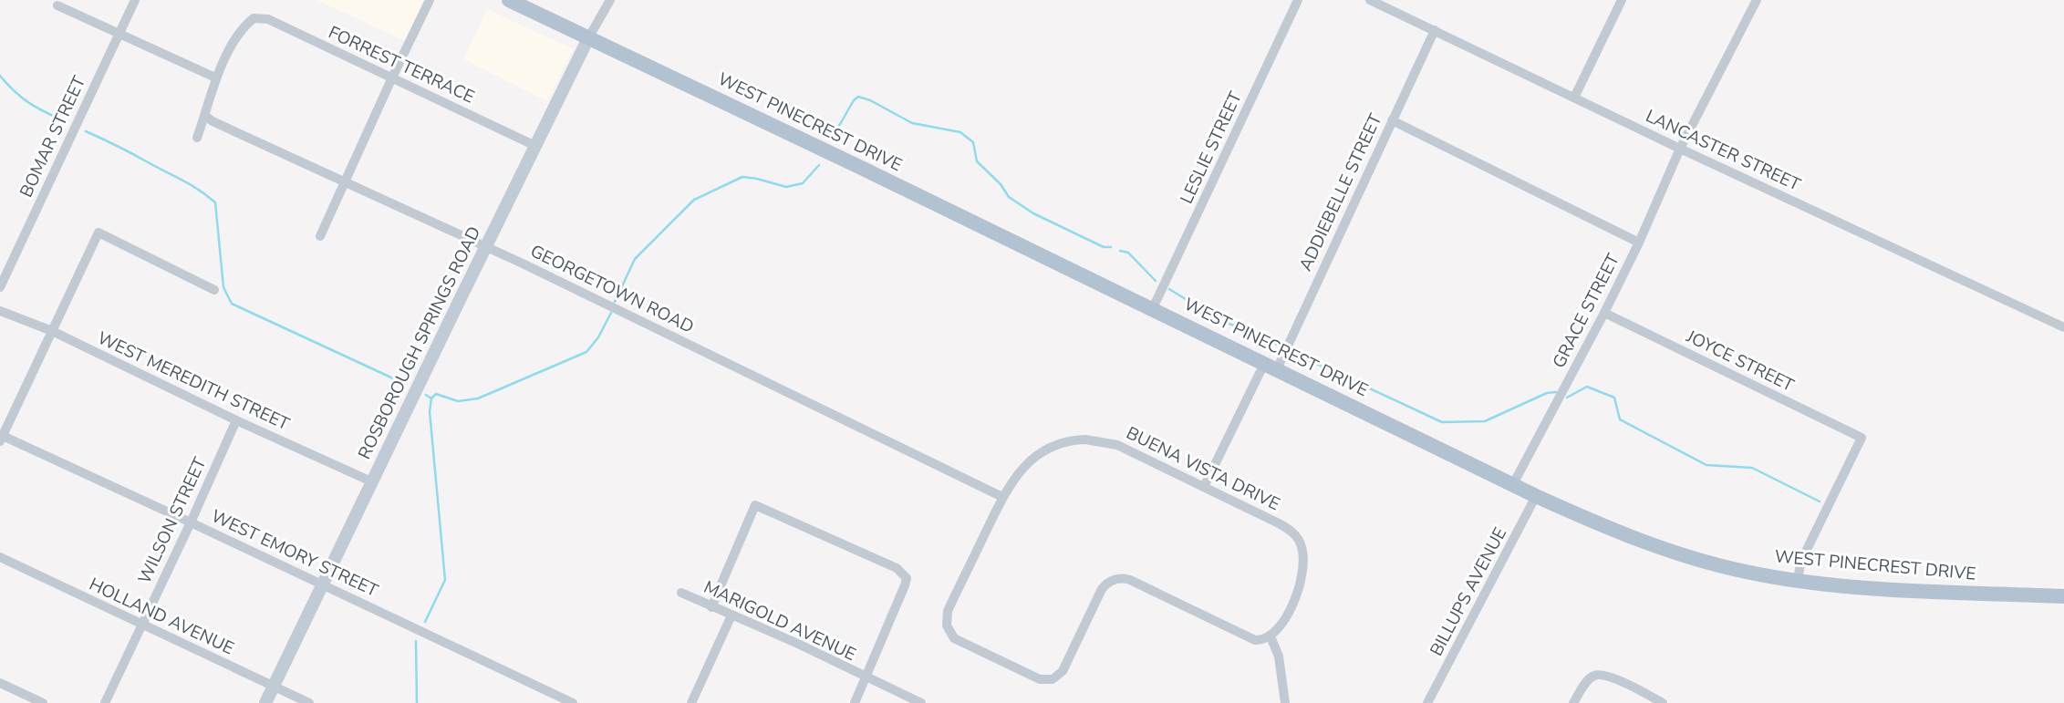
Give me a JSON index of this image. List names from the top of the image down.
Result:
{
  "streets": {
    "main road": ["WEST PINECREST DRIVE"],
    "street": [
      "FORREST TERRACE",
      "BOMAR STREET",
      "LESLIE STREET",
      "LANCASTER STREET",
      "ADDIEBELLE STREET",
      "GEORGETOWN ROAD",
      "GRACE STREET",
      "ROSBOROUGH SPRINGS ROAD",
      "JOYCE STREET",
      "WEST MEREDITH STREET",
      "BUENA VISTA DRIVE",
      "WILSON STREET",
      "WEST EMORY STREET",
      "BILLUPS AVENUE",
      "HOLLAND AVENUE",
      "MARIGOLD AVENUE"
    ]
  },
  "crossings": [
    ["FORREST TERRACE", "ROSBOROUGH SPRINGS ROAD"],
    ["WEST PINECREST DRIVE", "LESLIE STREET"],
    ["WEST PINECREST DRIVE", "ADDIEBELLE STREET"],
    ["WEST PINECREST DRIVE", "GRACE STREET"],
    ["WEST PINECREST DRIVE", "ROSBOROUGH SPRINGS ROAD"],
    ["WEST PINECREST DRIVE", "JOYCE STREET"],
    ["WEST PINECREST DRIVE", "BILLUPS AVENUE"],
    ["LANCASTER STREET", "ADDIEBELLE STREET"],
    ["LANCASTER STREET", "GRACE STREET"],
    ["ADDIEBELLE STREET", "BUENA VISTA DRIVE"],
    ["GEORGETOWN ROAD", "ROSBOROUGH SPRINGS ROAD"],
    ["GEORGETOWN ROAD", "BUENA VISTA DRIVE"],
    ["GRACE STREET", "JOYCE STREET"],
    ["ROSBOROUGH SPRINGS ROAD", "WEST MEREDITH STREET"],
    ["ROSBOROUGH SPRINGS ROAD", "WEST EMORY STREET"],
    ["ROSBOROUGH SPRINGS ROAD", "HOLLAND AVENUE"],
    ["WEST MEREDITH STREET", "WILSON STREET"],
    ["WILSON STREET", "WEST EMORY STREET"],
    ["WILSON STREET", "HOLLAND AVENUE"]
  ]
}
